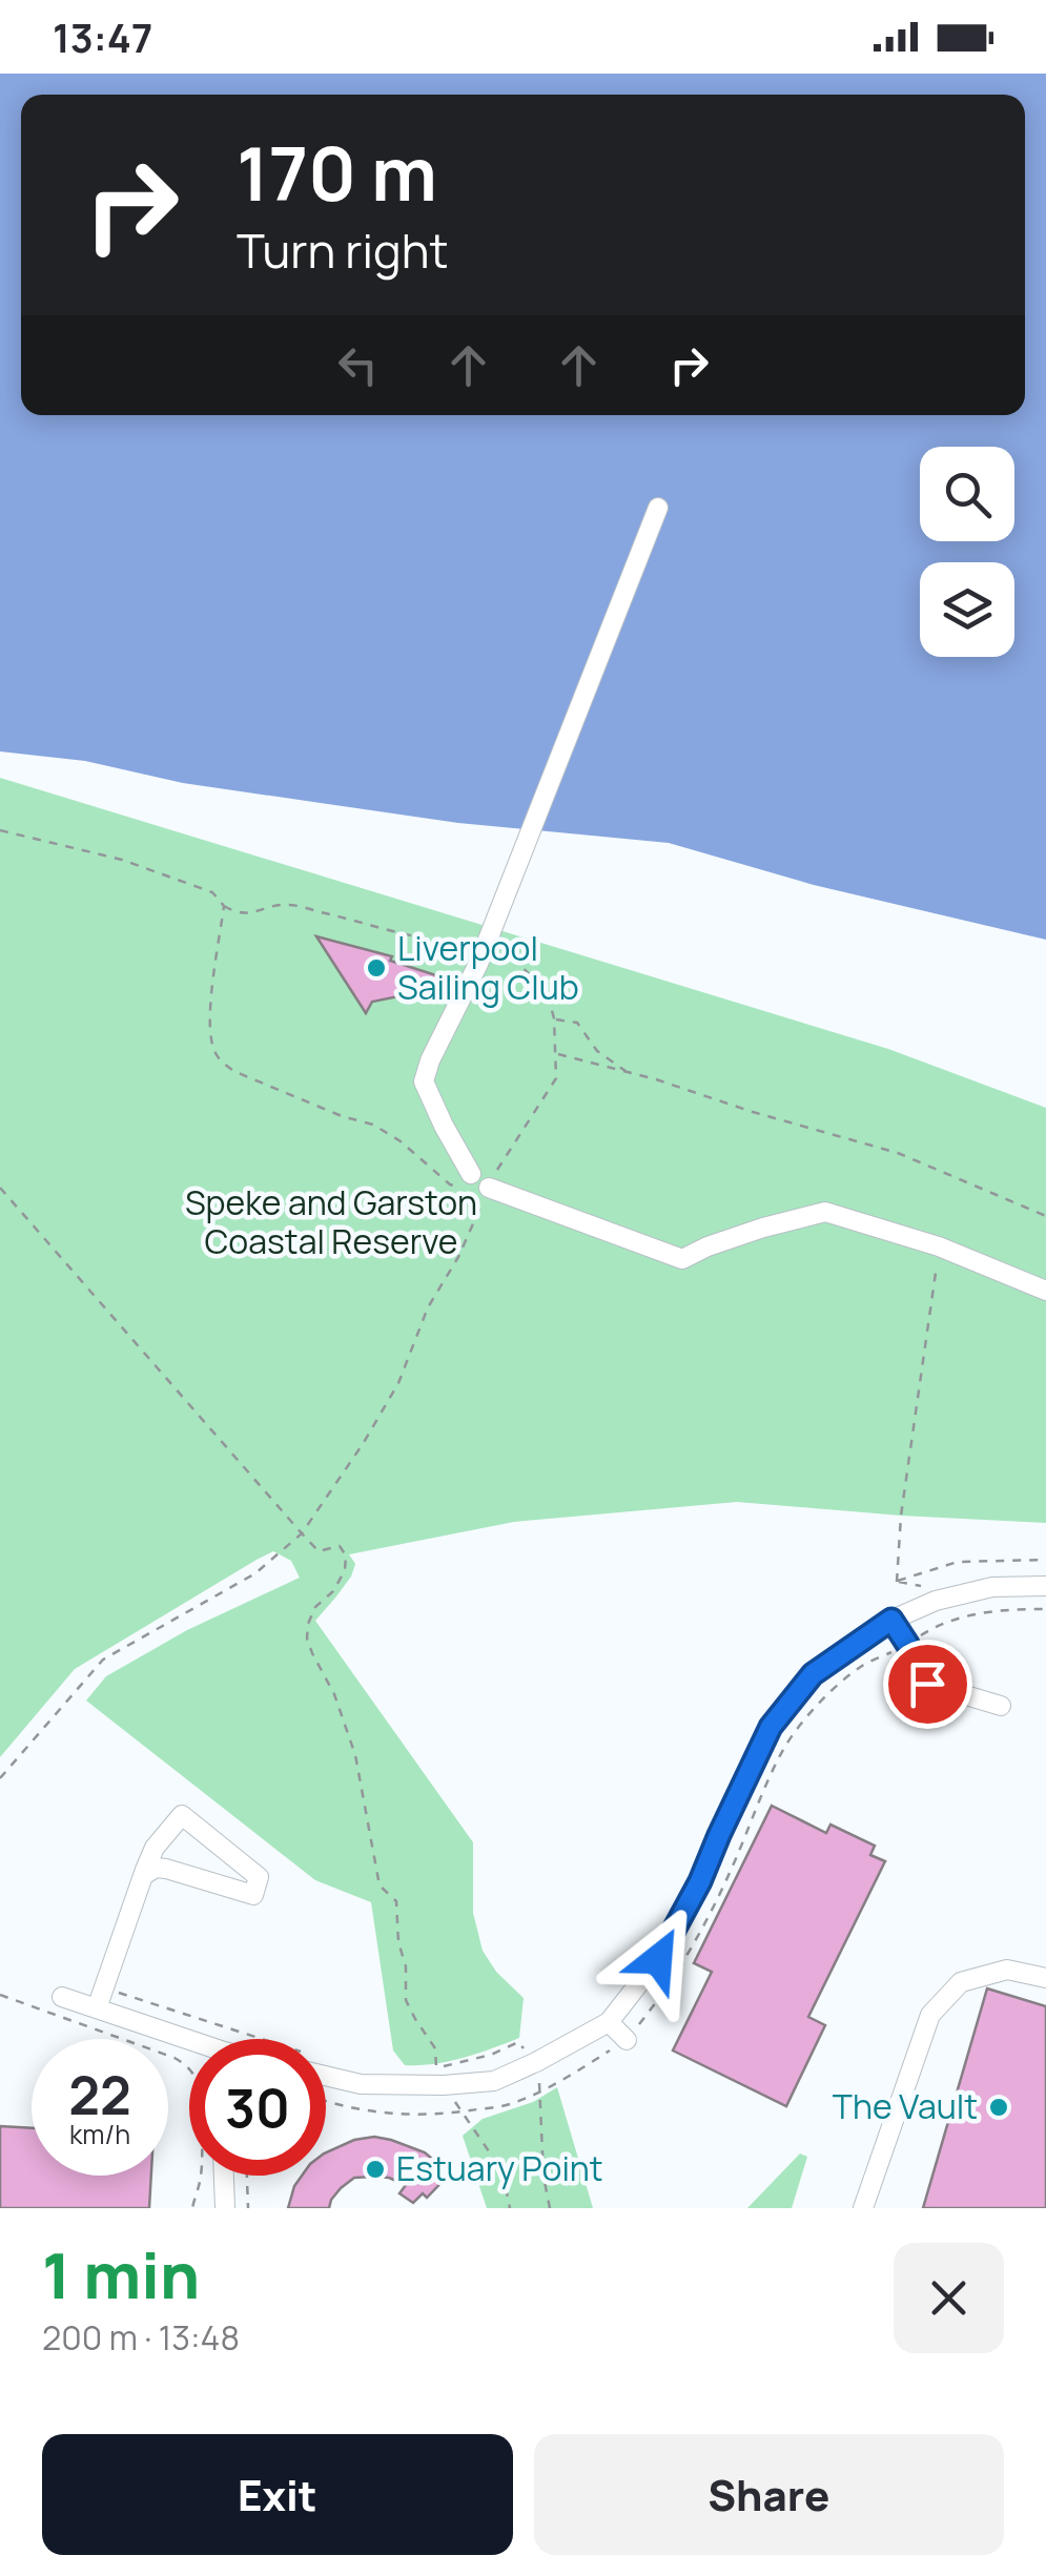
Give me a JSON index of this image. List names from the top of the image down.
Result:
{
  "parks": ["Speke and Garston Coastal Reserve"],
  "places": ["Liverpool Sailing Club", "The Vault", "Estuary Point"],
  "page": {
    "status": "13:47",
    "turn": ["170 m", "Turn right"],
    "speed": "22 km/h",
    "limit": "30",
    "heading": ["1 min", "200 m · 13:48"],
    "buttons": ["Exit", "Share"]
  }
}
